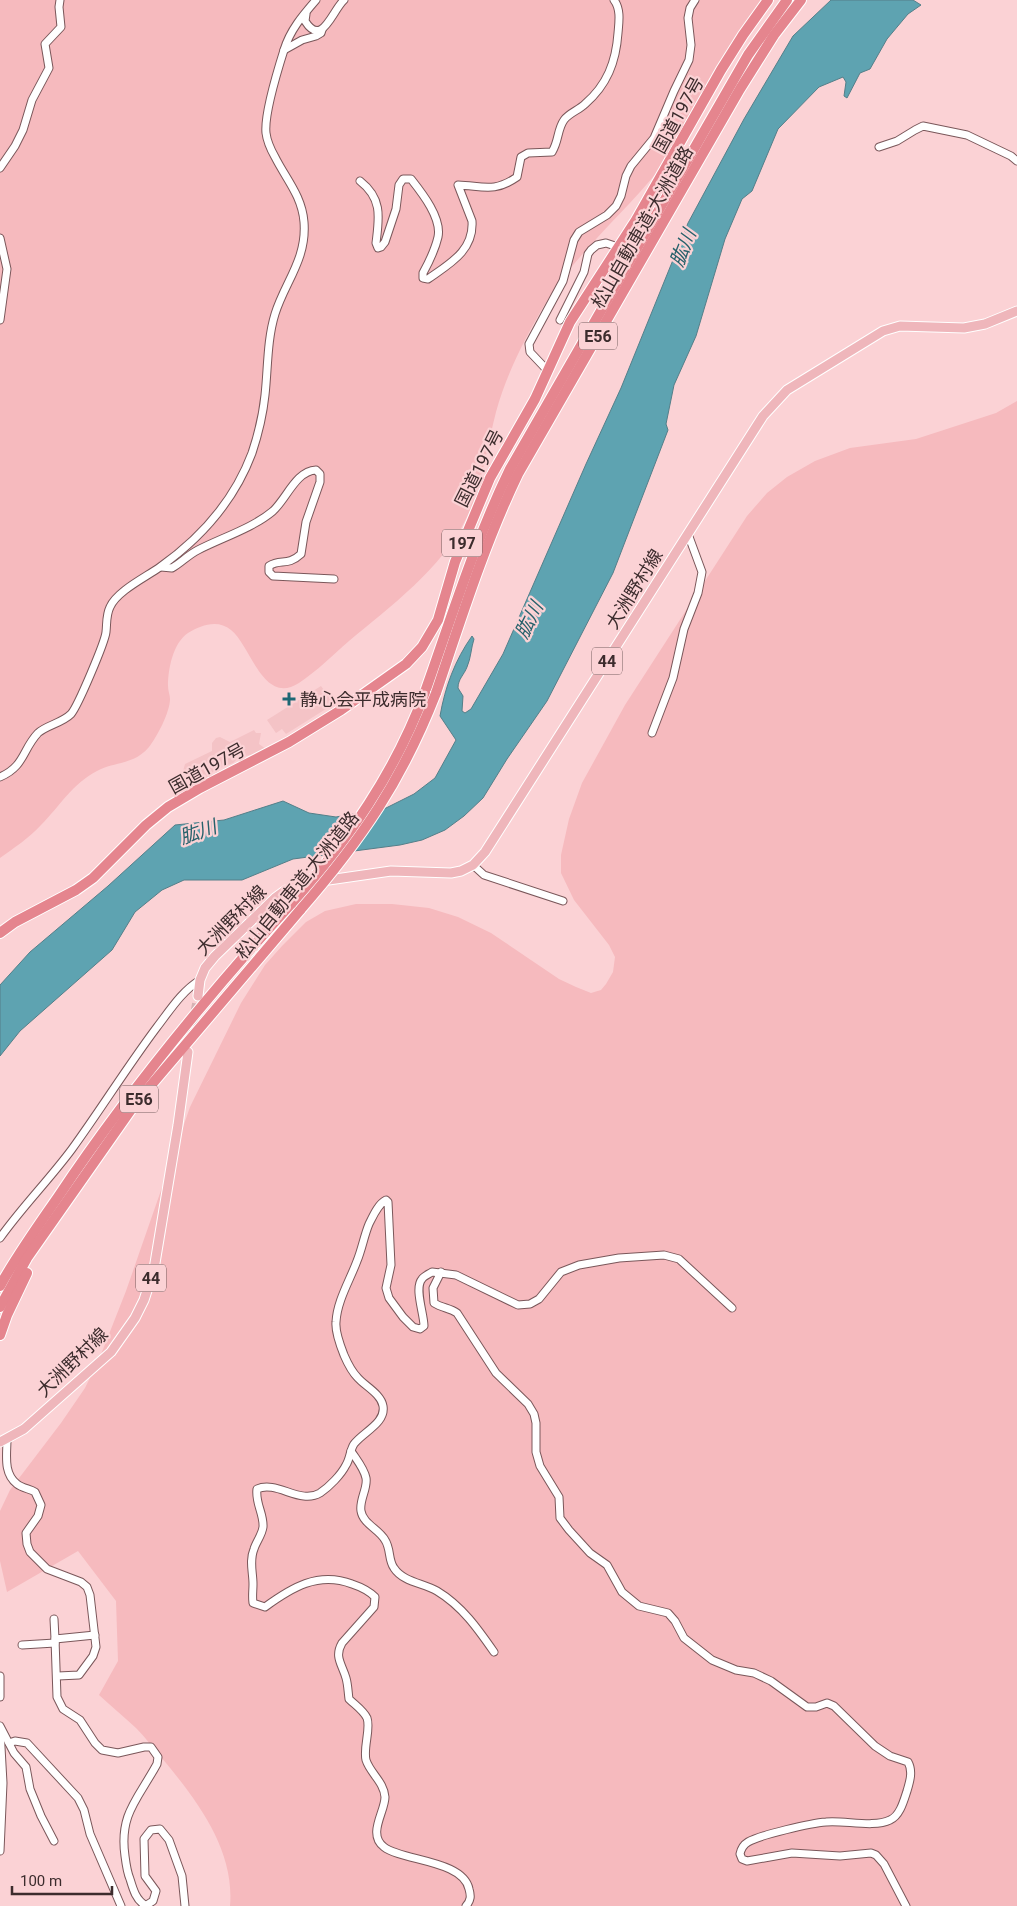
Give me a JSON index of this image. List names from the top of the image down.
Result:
{
  "streets": {
    "highway": [
      "国道197号",
      "松山自動車道;大洲道路",
      "E56",
      "197"
    ],
    "main road": ["大洲野村線", "44"]
  },
  "water": ["肱川"],
  "places": {
    "health": ["静心会平成病院"]
  },
  "scale_bar": "100 m"
}
